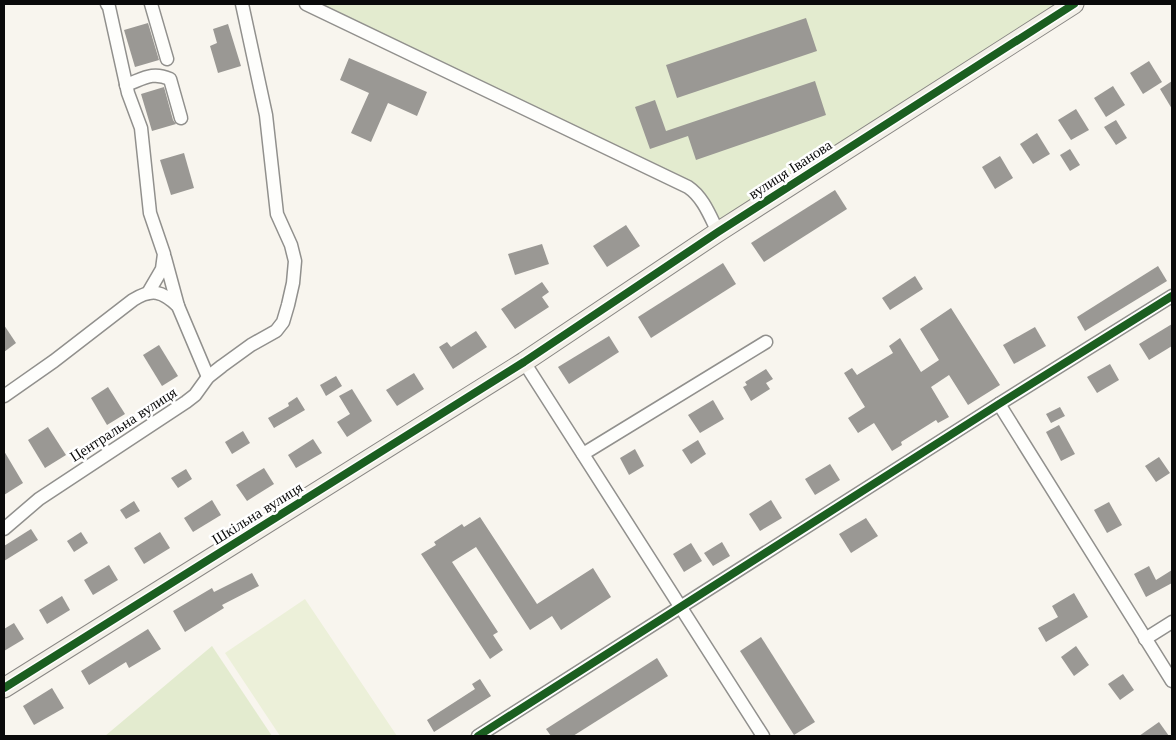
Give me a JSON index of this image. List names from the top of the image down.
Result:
{
  "streets": {
    "street": ["вулиця Іванова", "Центральна вулиця", "Шкільна вулиця"]
  },
  "crossings": [
    ["вулиця Іванова", "Шкільна вулиця"]
  ]
}
